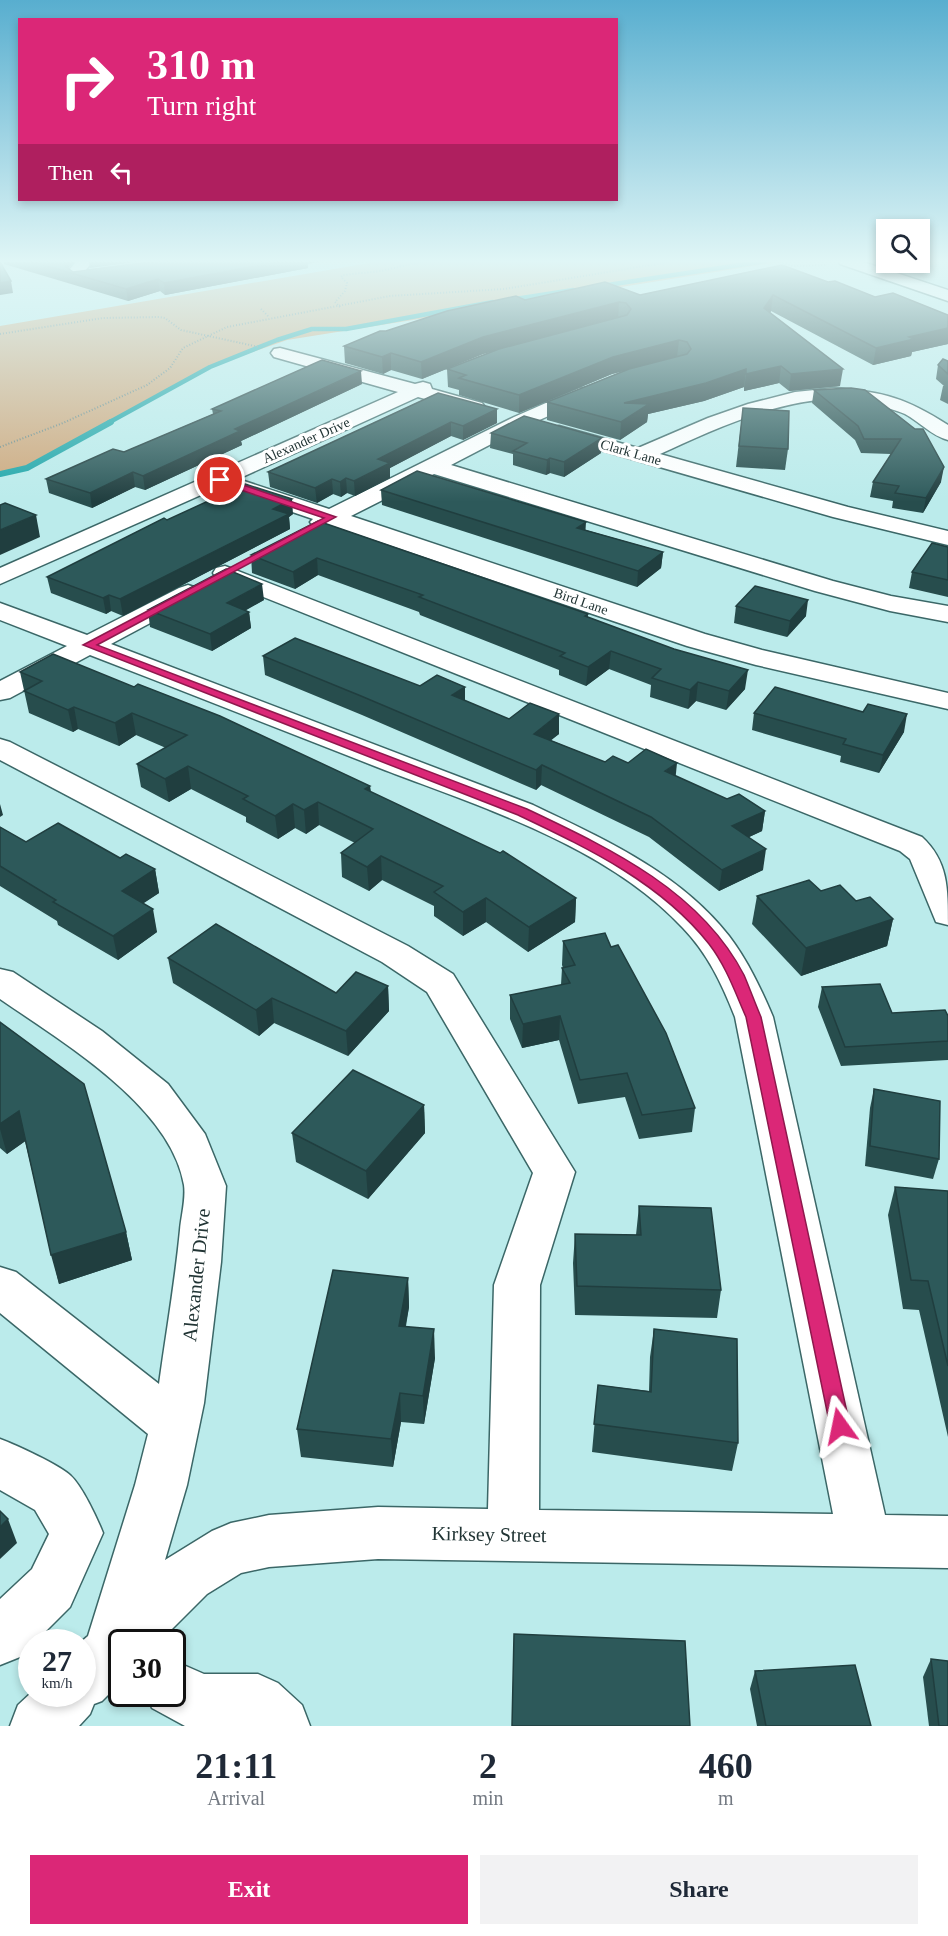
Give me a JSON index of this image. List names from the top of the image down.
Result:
{
  "streets": {
    "street": [
      "Alexander Drive",
      "Clark Lane",
      "Bird Lane",
      "Kirksey Street"
    ]
  },
  "crossings": [
    ["Alexander Drive", "Clark Lane"],
    ["Alexander Drive", "Bird Lane"],
    ["Alexander Drive", "Kirksey Street"]
  ],
  "page": {
    "turn": ["310 m", "Turn right"],
    "then": "Then",
    "speed": "27 km/h",
    "limit": "30",
    "eta": [
      "21:11",
      "Arrival",
      "2",
      "min",
      "460",
      "m"
    ],
    "buttons": ["Exit", "Share"]
  }
}
